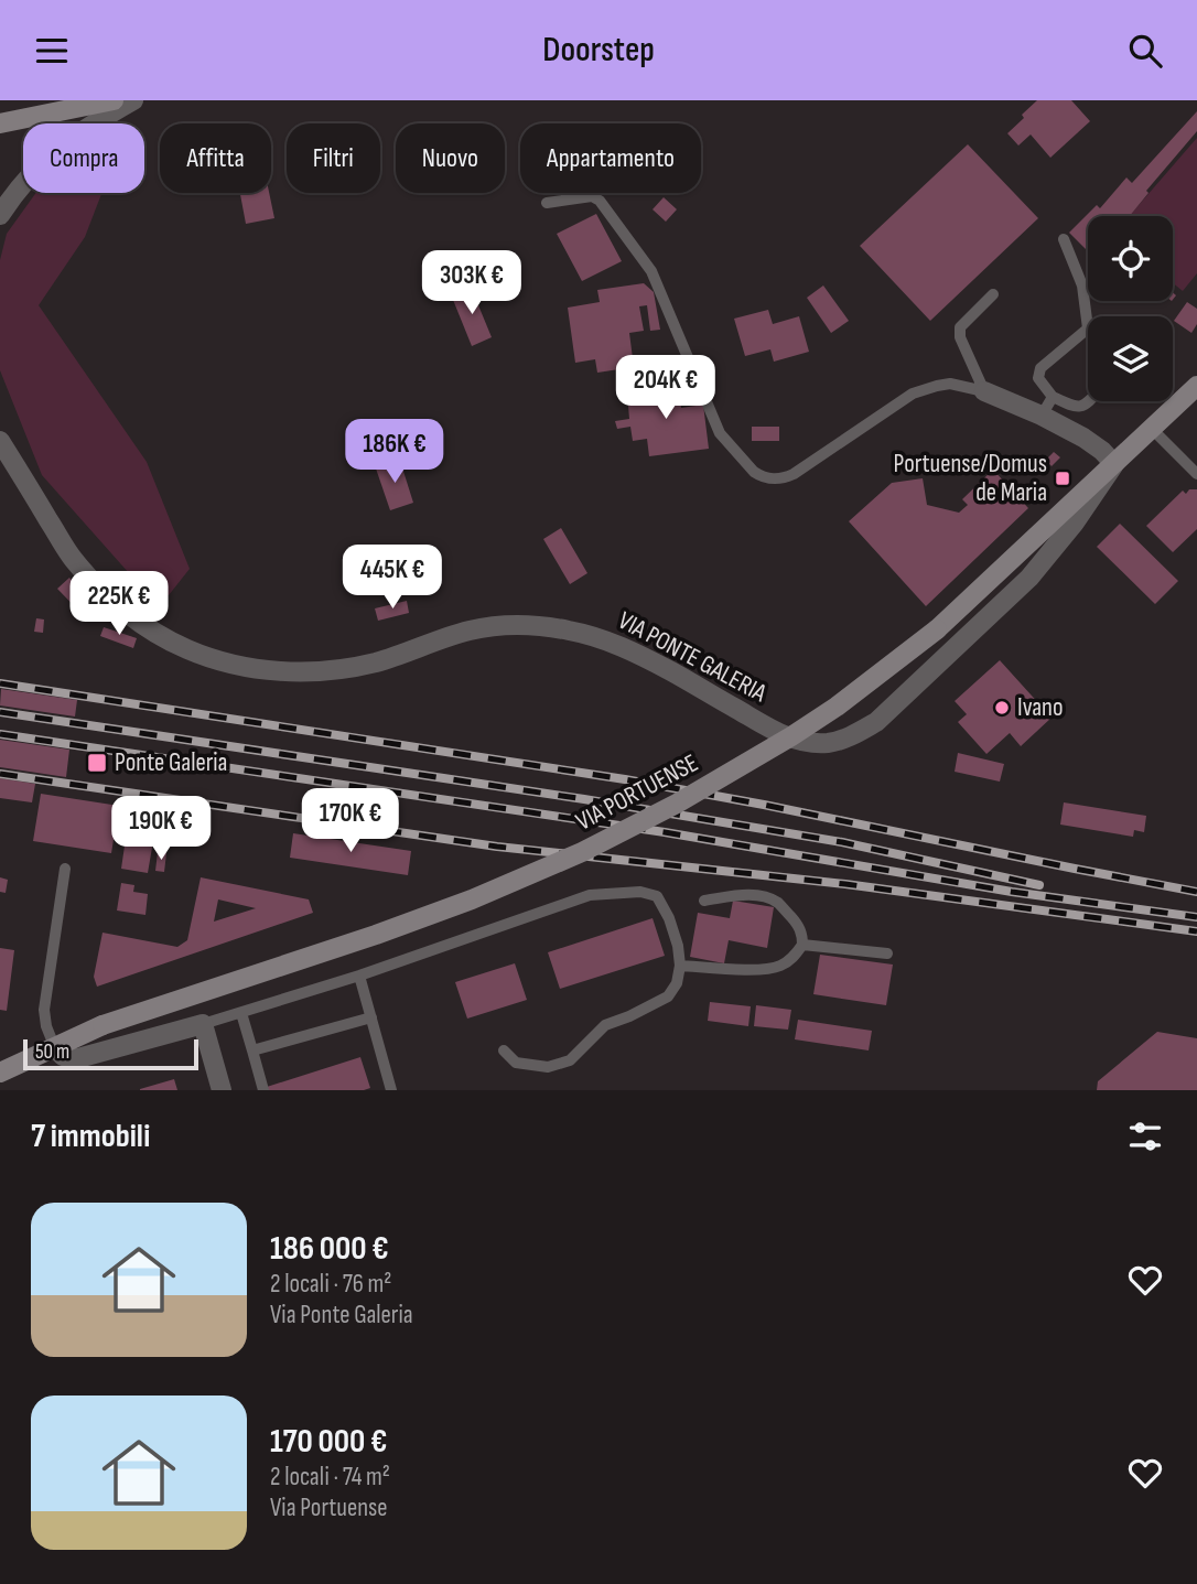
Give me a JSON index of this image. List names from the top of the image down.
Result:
{
  "streets": {
    "main road": ["VIA PORTUENSE"],
    "street": ["VIA PONTE GALERIA"]
  },
  "crossings": [
    ["VIA PONTE GALERIA", "VIA PORTUENSE"]
  ],
  "places": {
    "transit": ["Portuense/Domus de Maria", "Ponte Galeria"],
    "other": ["Ivano"]
  },
  "scale_bar": "50 m",
  "page": {
    "header": "Doorstep",
    "chip": [
      "Compra",
      "Affitta",
      "Filtri",
      "Nuovo",
      "Appartamento"
    ],
    "price": [
      "303K €",
      "204K €",
      "186K €",
      "445K €",
      "225K €",
      "170K €",
      "190K €"
    ],
    "scale": "50 m",
    "heading": "7 immobili",
    "list": [
      {
        "name": "186 000 €",
        "note": "2 locali · 76 m² · Via Ponte Galeria"
      },
      {
        "name": "170 000 €",
        "note": "2 locali · 74 m² · Via Portuense"
      }
    ]
  }
}
